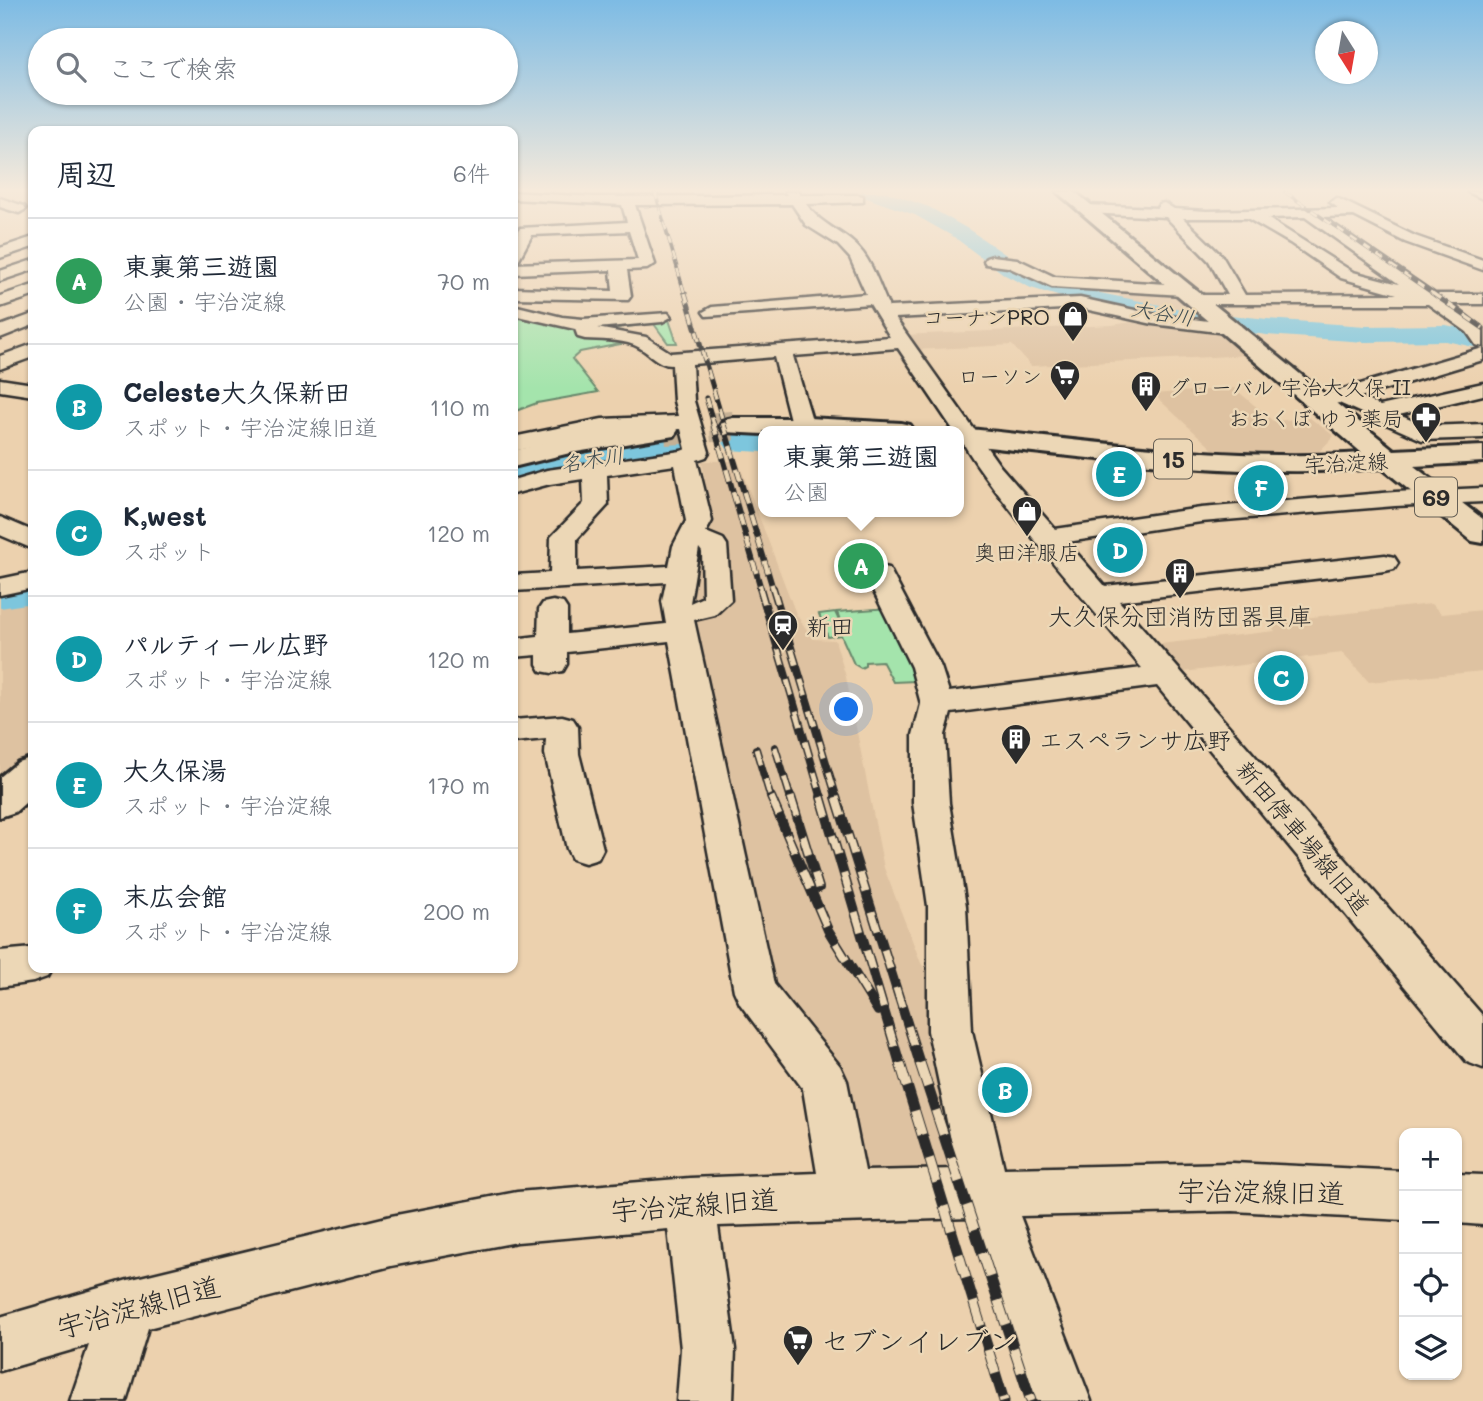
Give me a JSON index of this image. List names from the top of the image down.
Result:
{
  "streets": {
    "main road": ["15", "宇治淀線", "69"],
    "street": ["新田停車場線旧道", "宇治淀線旧道"]
  },
  "crossings": [
    ["宇治淀線", "69"]
  ],
  "water": ["大谷川", "名木川"],
  "places": {
    "shop": ["コーナンPRO", "奥田洋服店"],
    "supermarket": ["ローソン", "セブンイレブン"],
    "building": ["グローバル 宇治大久保 II", "大久保分団消防団器具庫", "エスペランサ広野"],
    "pharmacy": ["おおくぼ ゆう薬局"],
    "station": ["新田"]
  },
  "north": "bottom",
  "page": {
    "search": "ここで検索",
    "heading": ["周辺", "6件"],
    "list": [
      {
        "mark": "A",
        "name": "東裏第三遊園",
        "note": "公園 · 宇治淀線",
        "value": "70 m"
      },
      {
        "mark": "B",
        "name": "Celeste大久保新田",
        "note": "スポット · 宇治淀線旧道",
        "value": "110 m"
      },
      {
        "mark": "C",
        "name": "K,west",
        "note": "スポット",
        "value": "120 m"
      },
      {
        "mark": "D",
        "name": "パルティール広野",
        "note": "スポット · 宇治淀線",
        "value": "120 m"
      },
      {
        "mark": "E",
        "name": "大久保湯",
        "note": "スポット · 宇治淀線",
        "value": "170 m"
      },
      {
        "mark": "F",
        "name": "末広会館",
        "note": "スポット · 宇治淀線",
        "value": "200 m"
      }
    ],
    "popup": ["東裏第三遊園", "公園"],
    "pins": [
      "E",
      "F",
      "D",
      "A",
      "C",
      "B"
    ],
    "map_buttons": ["+", "−"]
  }
}
